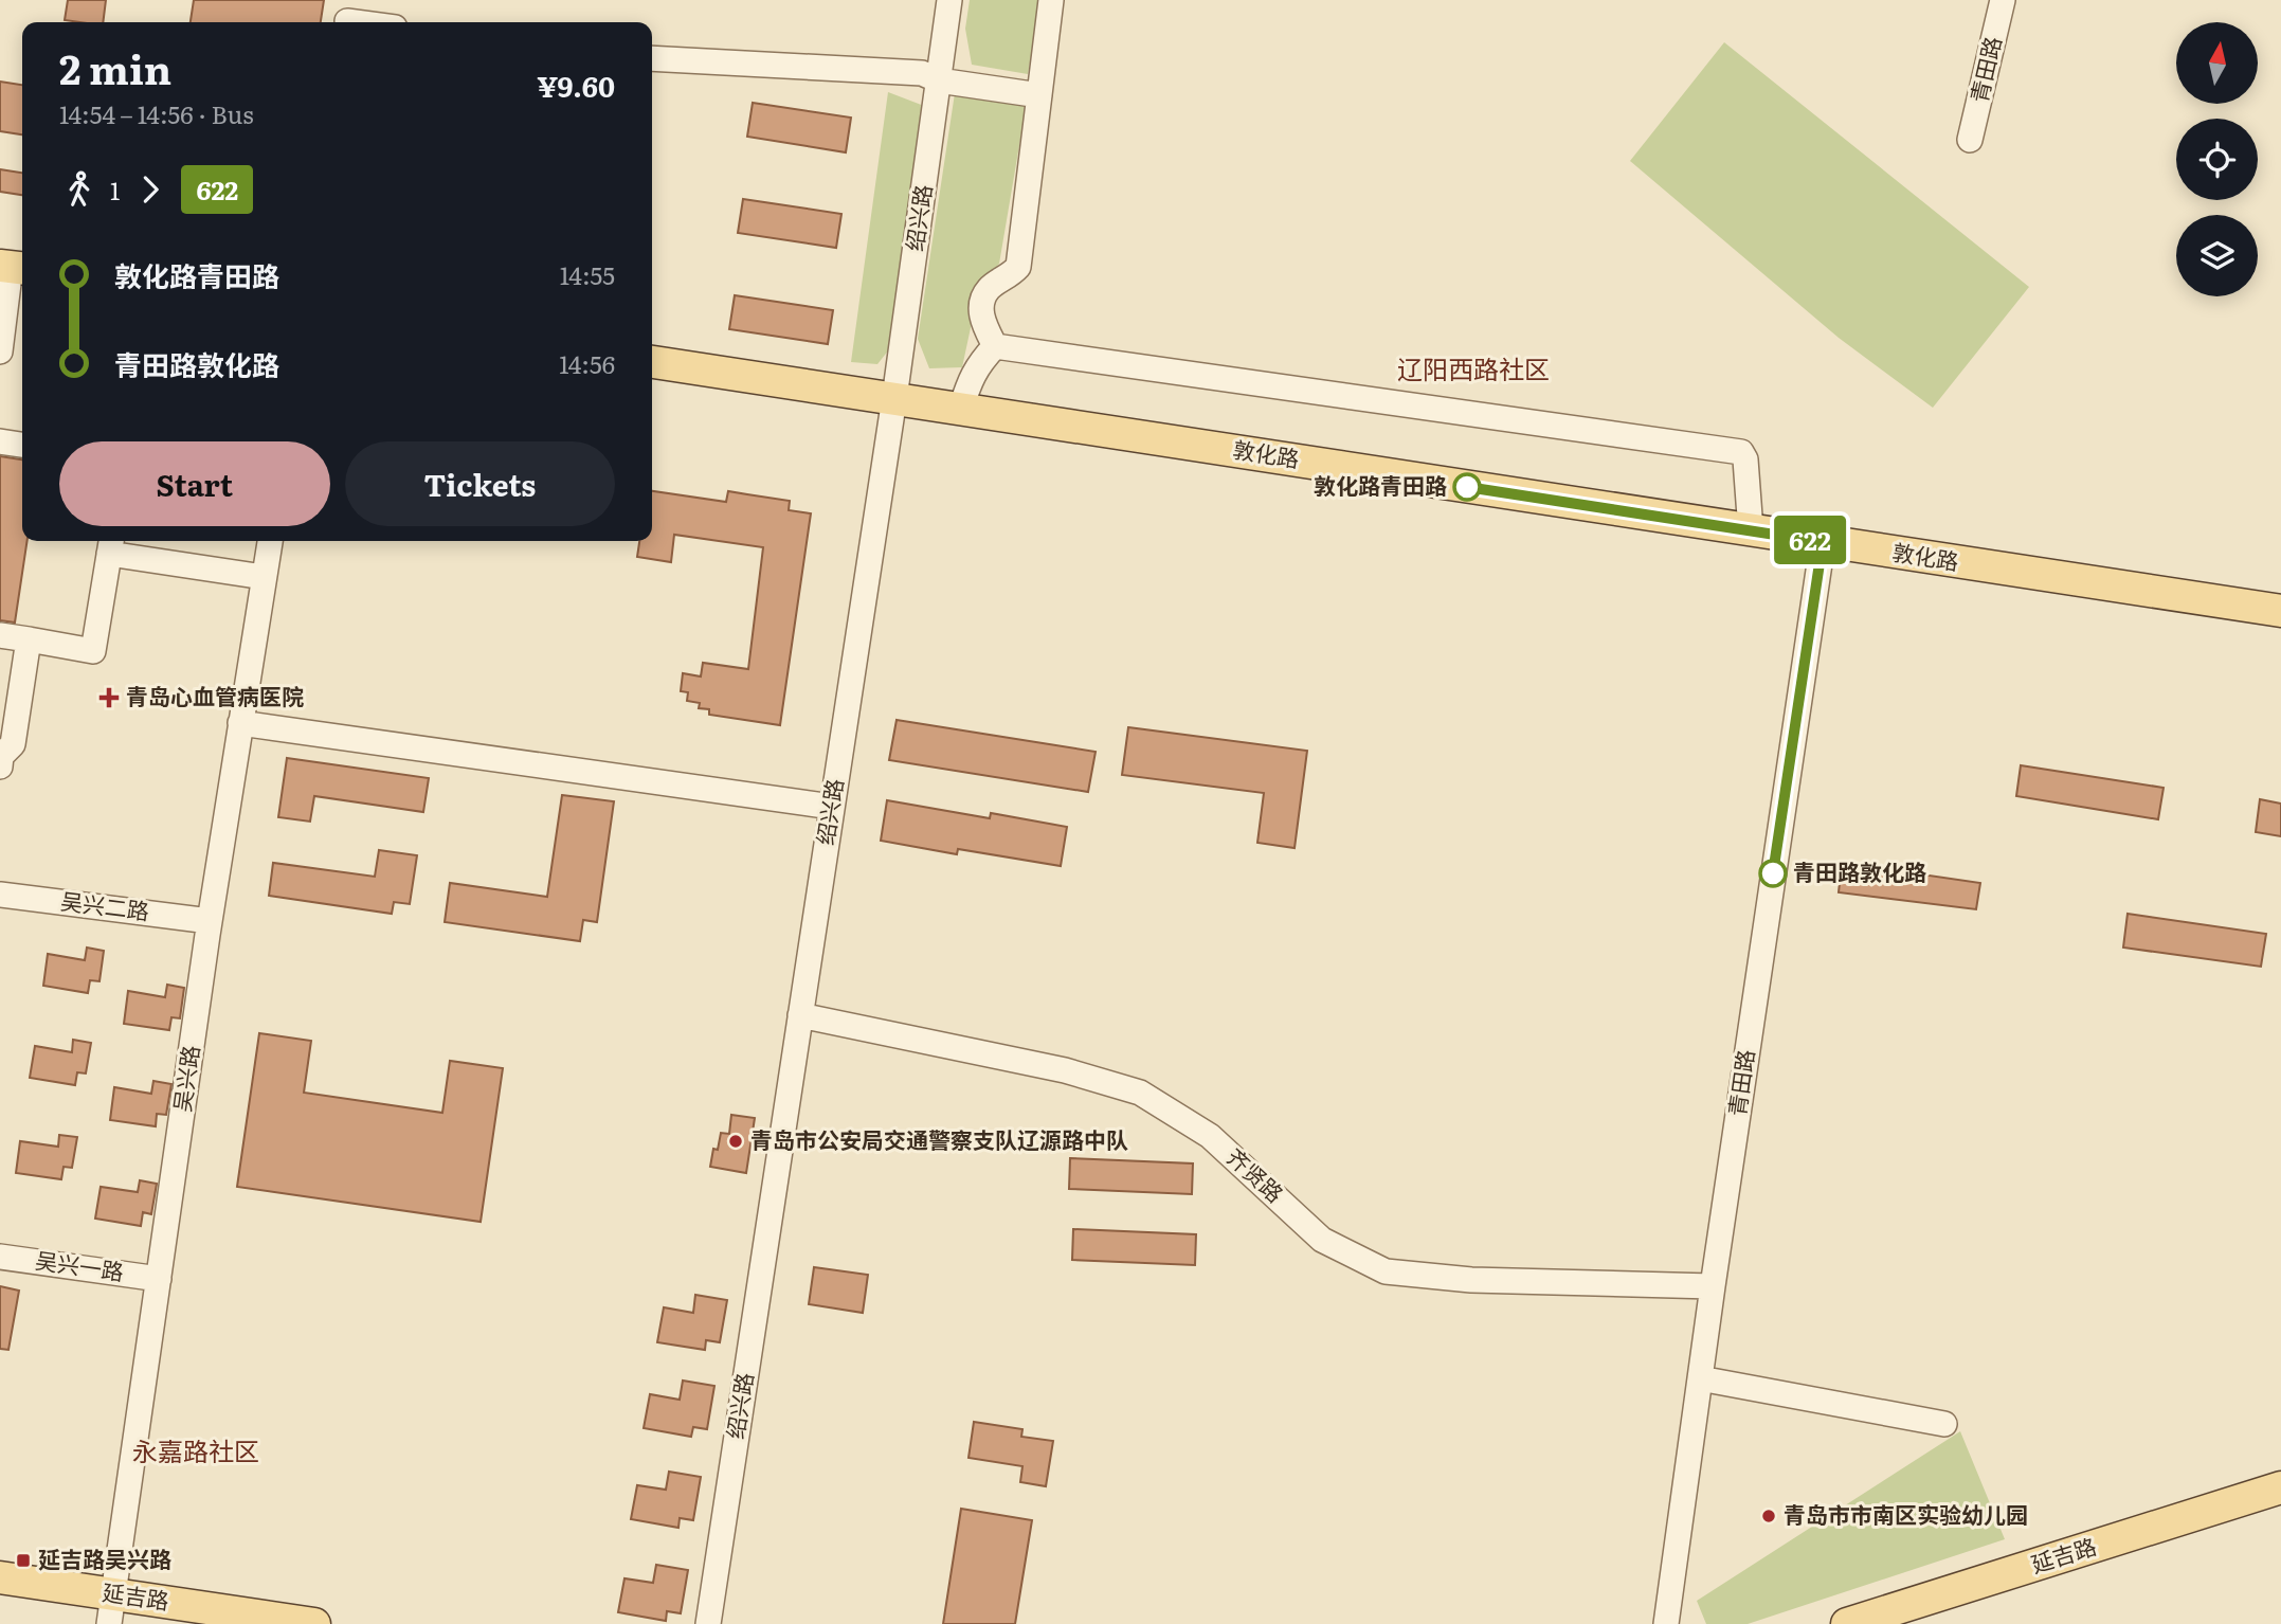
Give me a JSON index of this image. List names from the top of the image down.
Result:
{
  "streets": {
    "main road": ["敦化路", "延吉路"],
    "street": [
      "青田路",
      "绍兴路",
      "吴兴二路",
      "吴兴路",
      "齐贤路",
      "吴兴一路"
    ]
  },
  "crossings": [
    ["青田路", "敦化路"],
    ["青田路", "齐贤路"],
    ["绍兴路", "敦化路"],
    ["绍兴路", "齐贤路"],
    ["吴兴二路", "吴兴路"],
    ["吴兴路", "吴兴一路"],
    ["吴兴路", "延吉路"]
  ],
  "districts": ["辽阳西路社区", "永嘉路社区"],
  "places": {
    "other": [
      "敦化路青田路",
      "青田路敦化路",
      "青岛市公安局交通警察支队辽源路中队",
      "青岛市市南区实验幼儿园"
    ],
    "health": ["青岛心血管病医院"],
    "transit": ["延吉路吴兴路"]
  },
  "lines": ["bus line 622"],
  "north": "top",
  "page": {
    "on_map": "622",
    "heading": ["2 min", "14:54 – 14:56 · Bus", "¥9.60"],
    "legs": ["1", "622"],
    "list": [
      {
        "name": "敦化路青田路",
        "value": "14:55"
      },
      {
        "name": "青田路敦化路",
        "value": "14:56"
      }
    ],
    "buttons": ["Start", "Tickets"]
  }
}
